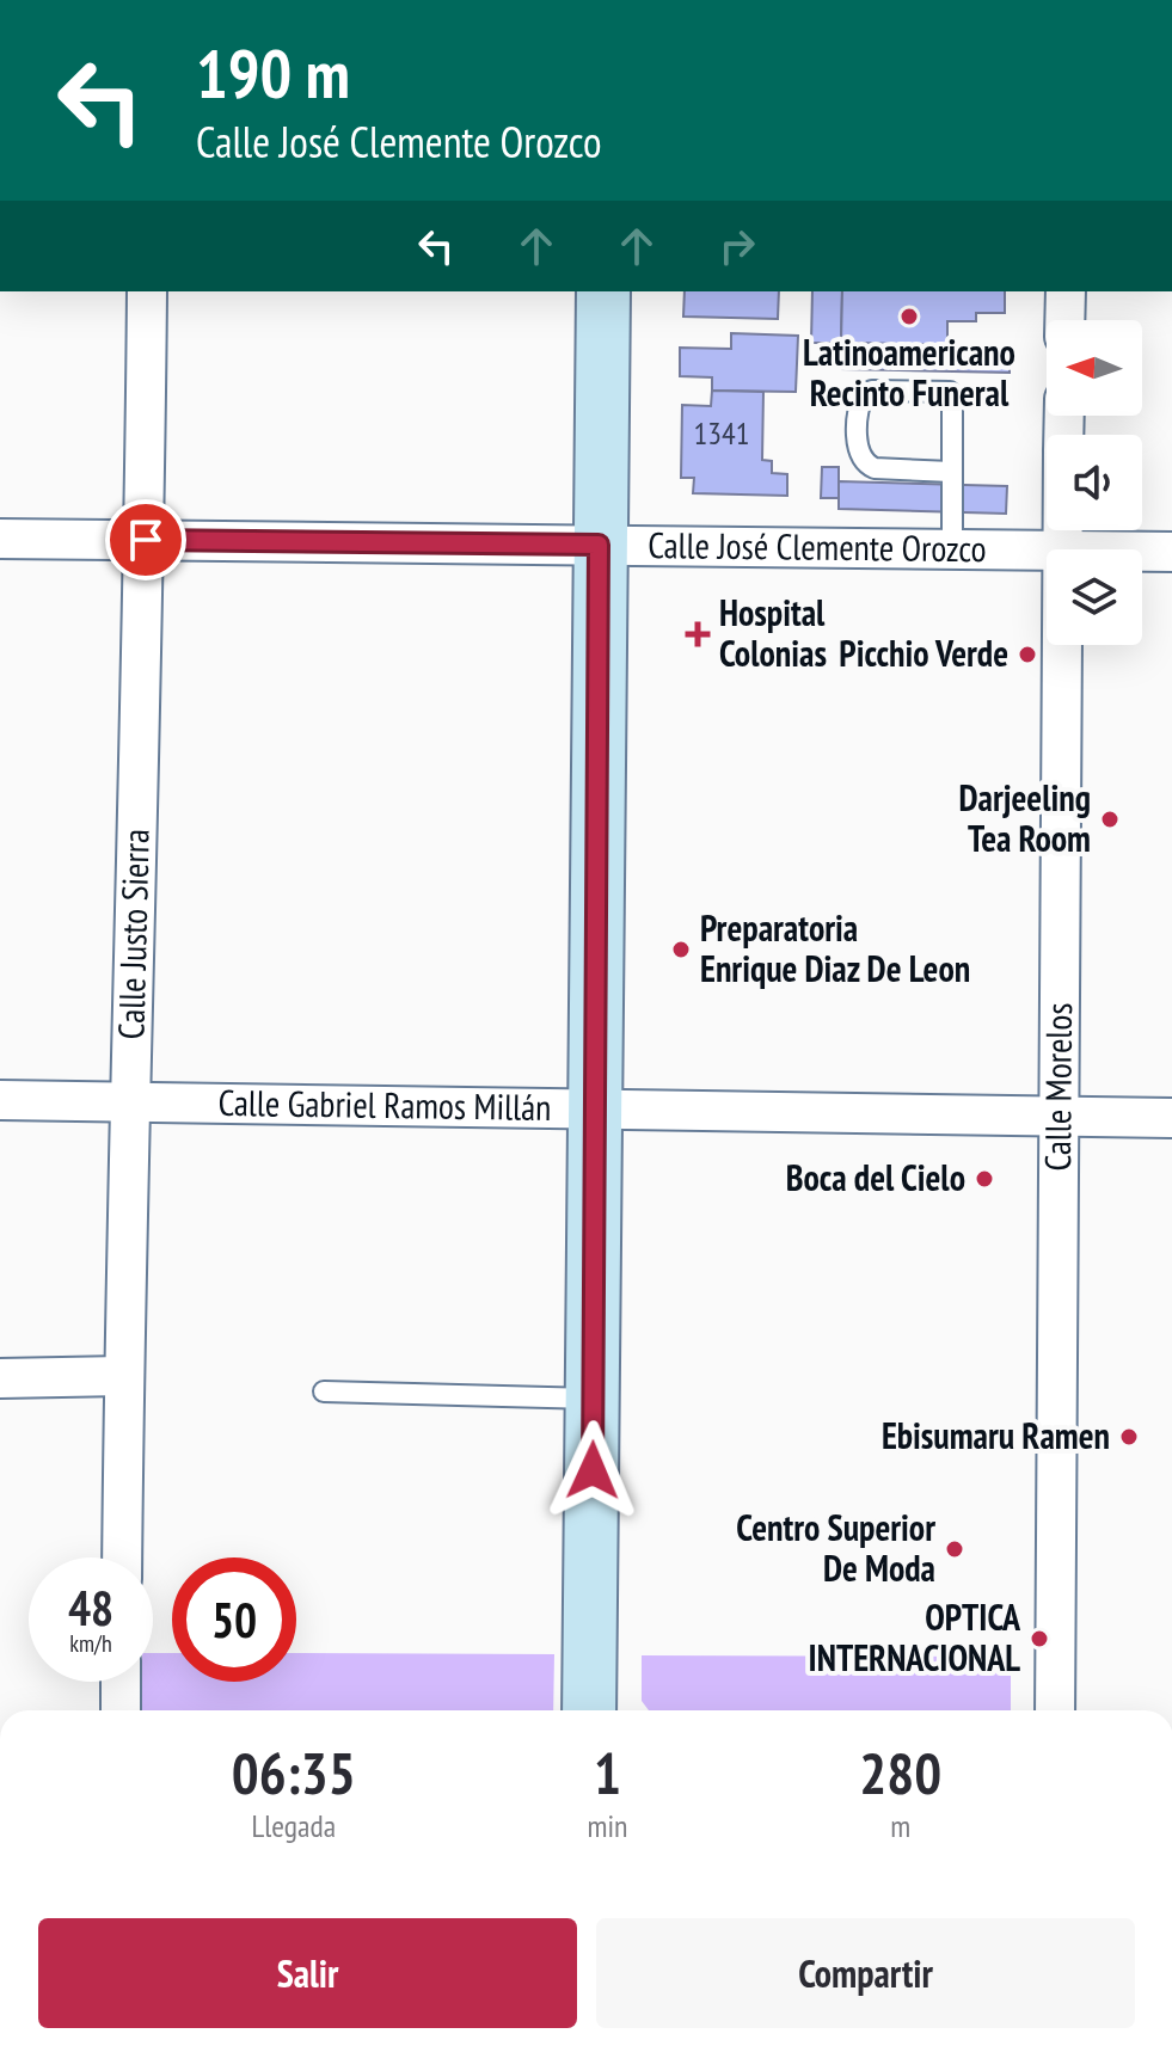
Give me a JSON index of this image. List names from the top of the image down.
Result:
{
  "streets": {
    "street": [
      "Calle José Clemente Orozco",
      "Calle Justo Sierra",
      "Calle Morelos",
      "Calle Gabriel Ramos Millán"
    ]
  },
  "crossings": [
    ["Calle José Clemente Orozco", "Calle Justo Sierra"],
    ["Calle Justo Sierra", "Calle Gabriel Ramos Millán"],
    ["Calle Morelos", "Calle Gabriel Ramos Millán"]
  ],
  "places": {
    "other": [
      "Latinoamericano Recinto Funeral",
      "Picchio Verde",
      "Darjeeling Tea Room",
      "Preparatoria Enrique Diaz De Leon",
      "Boca del Cielo",
      "Ebisumaru Ramen",
      "Centro Superior De Moda",
      "OPTICA INTERNACIONAL"
    ],
    "health": ["Hospital Colonias"]
  },
  "house_numbers": ["1341"],
  "north": "left",
  "page": {
    "turn": ["190 m", "Calle José Clemente Orozco"],
    "speed": "48 km/h",
    "limit": "50",
    "eta": [
      "06:35",
      "Llegada",
      "1",
      "min",
      "280",
      "m"
    ],
    "buttons": ["Salir", "Compartir"]
  }
}
